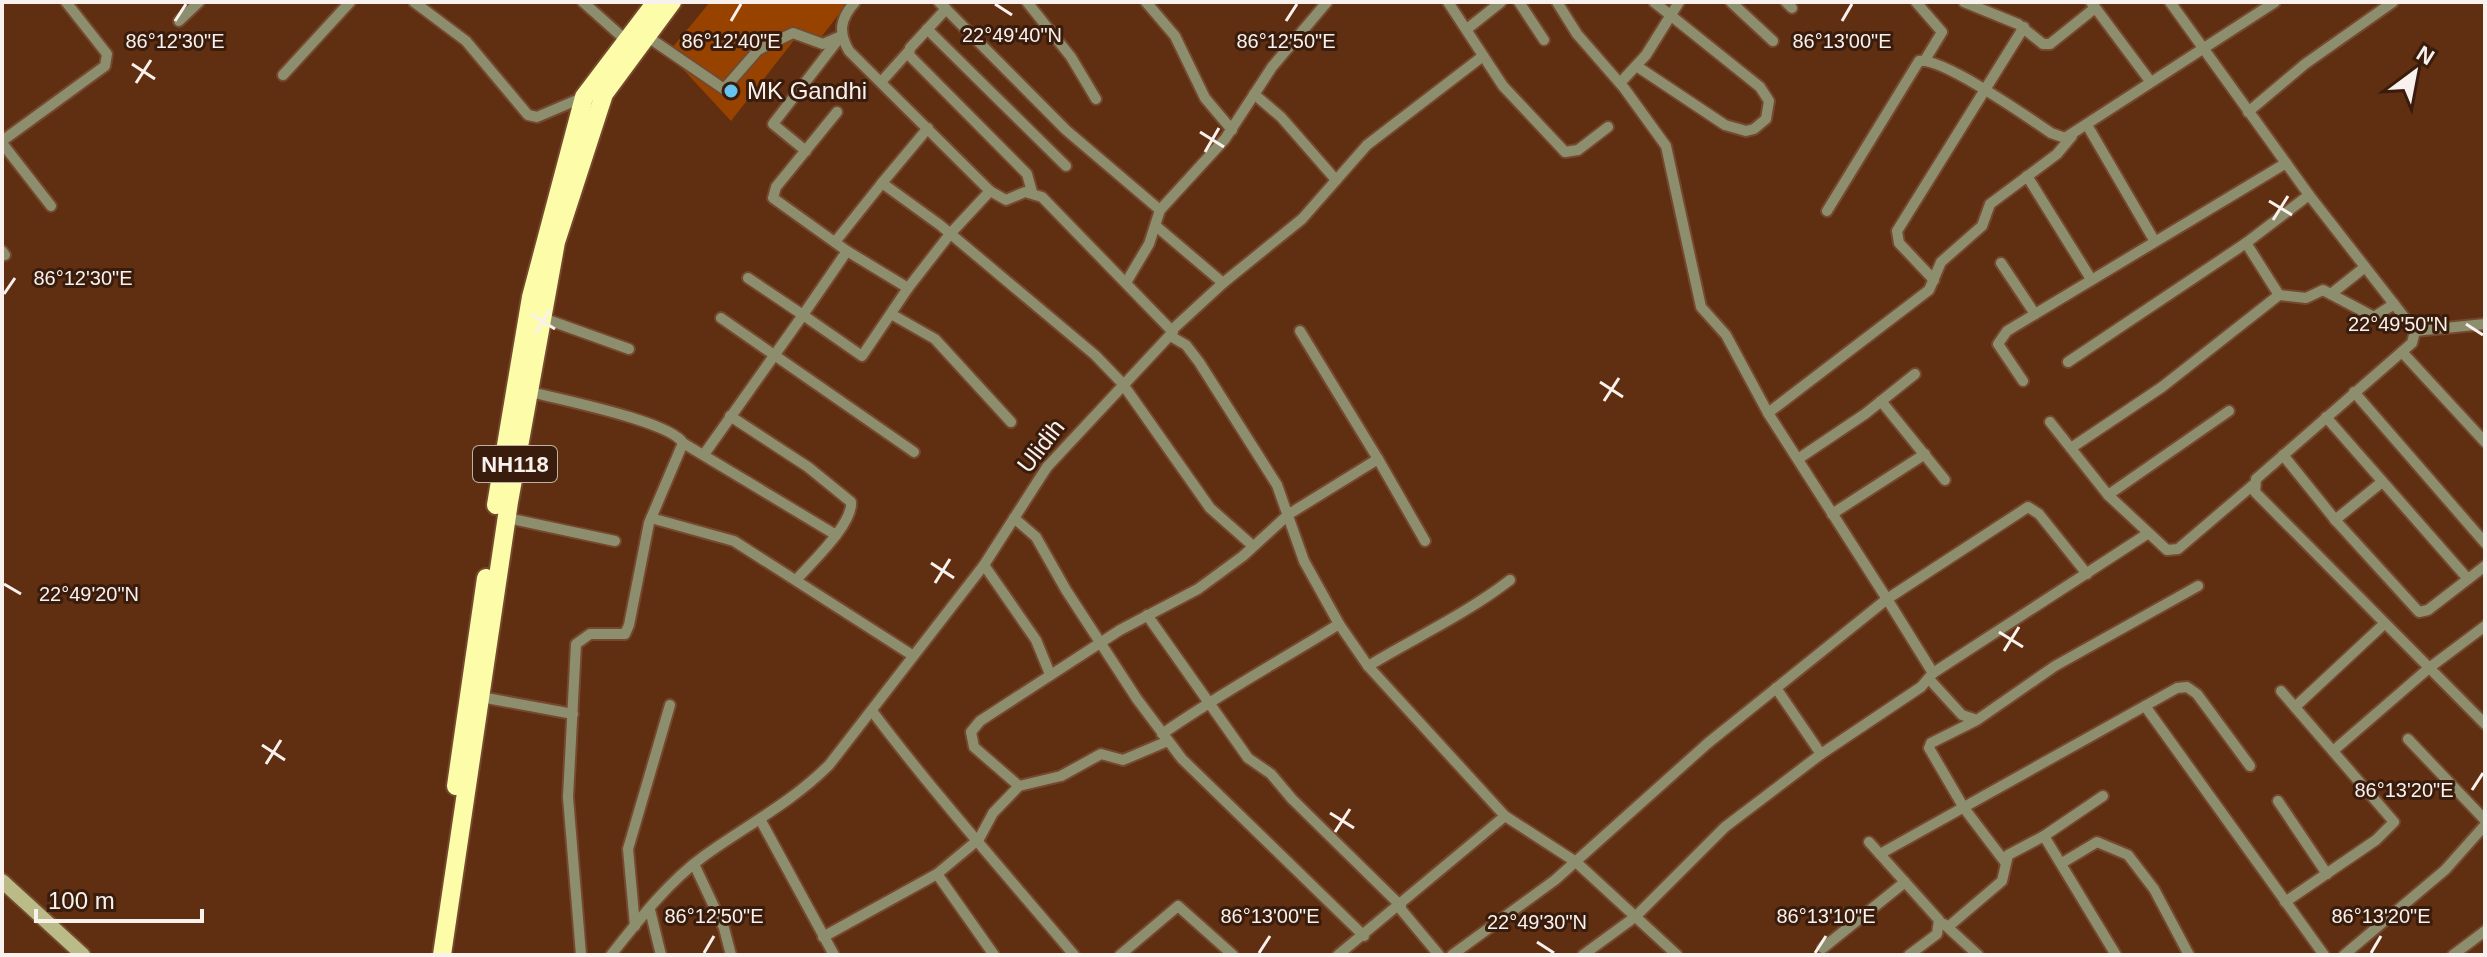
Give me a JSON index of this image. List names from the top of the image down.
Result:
{
  "streets": {
    "highway": ["NH118"],
    "street": ["Ulidih"]
  },
  "places": ["MK Gandhi"],
  "scale_bar": "100 m",
  "north": "top right",
  "coordinates": [
    "22°49'40\"N",
    "86°12'30\"E",
    "86°12'40\"E",
    "86°12'50\"E",
    "86°13'00\"E",
    "22°49'50\"N",
    "22°49'20\"N",
    "86°13'20\"E",
    "86°13'10\"E",
    "22°49'30\"N"
  ]
}
